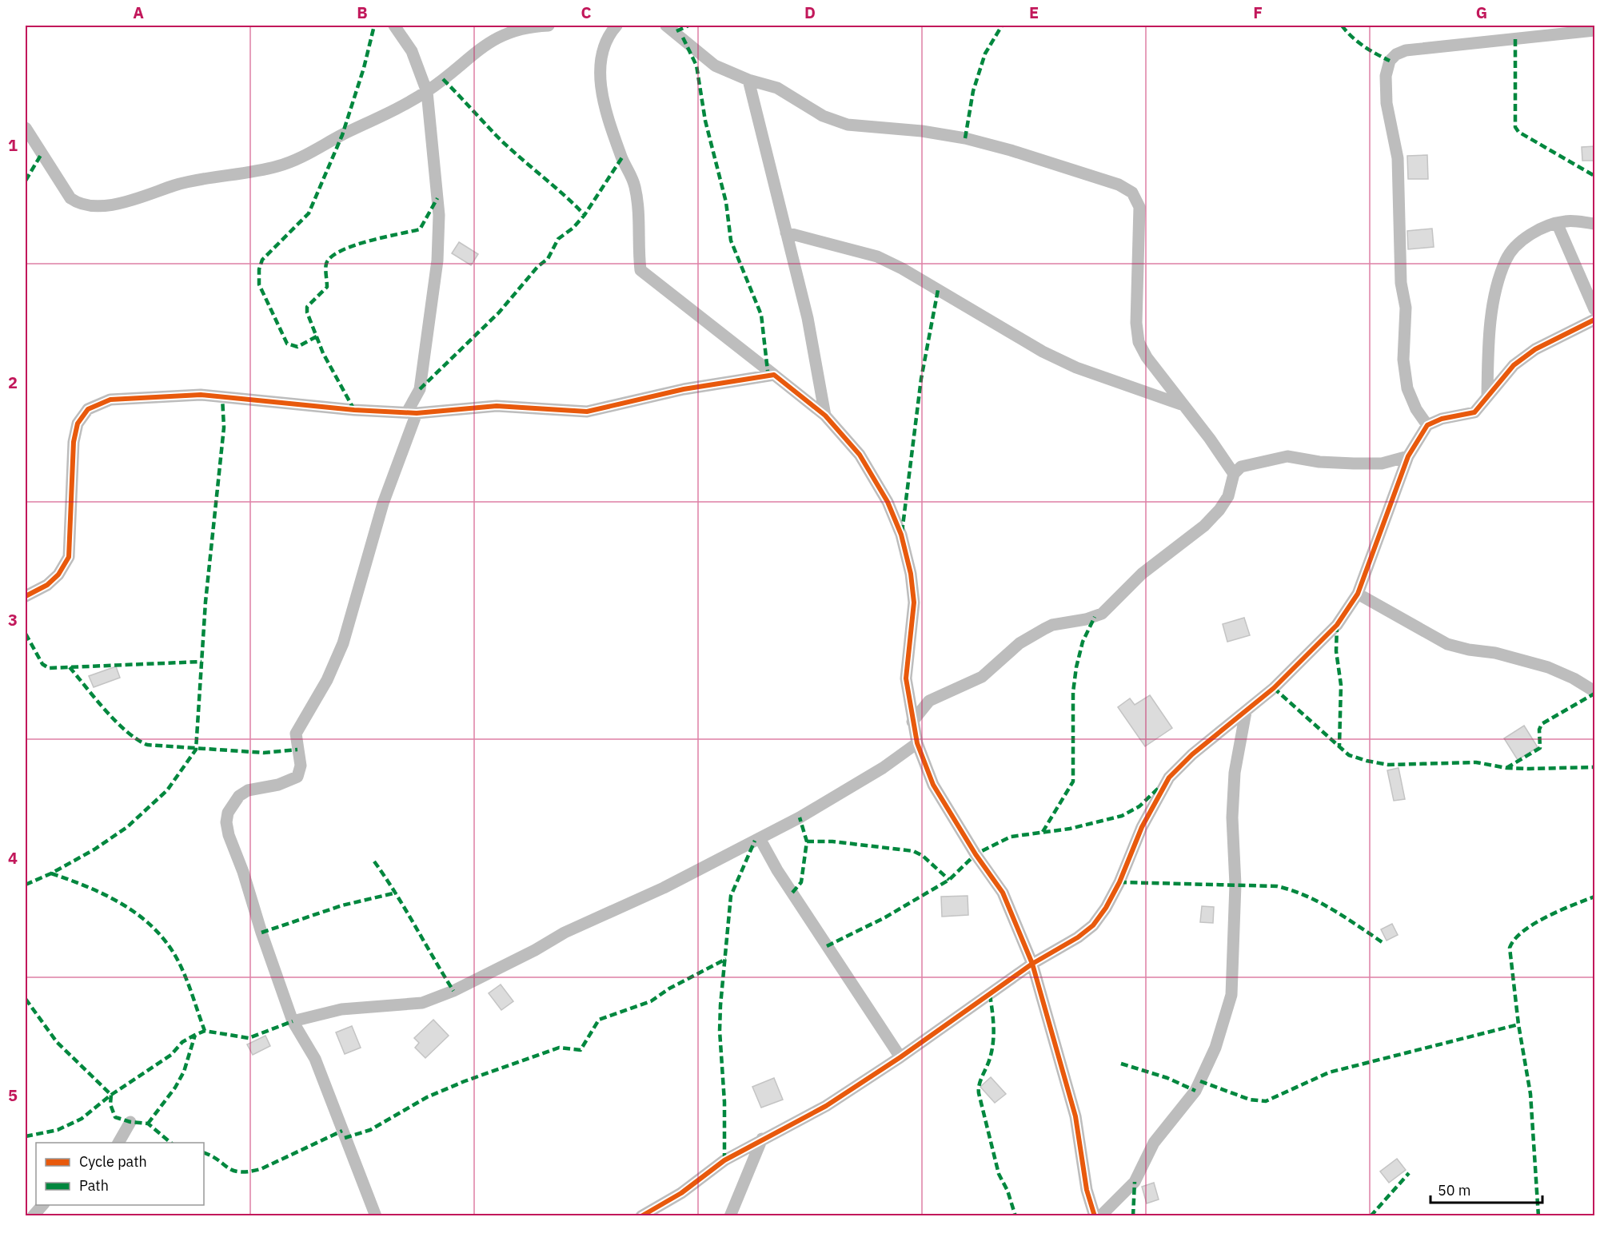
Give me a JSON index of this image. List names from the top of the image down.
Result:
{
  "legend": ["Cycle path", "Path"],
  "scale_bar": "50 m",
  "grid": {
    "columns": [
      "A",
      "B",
      "C",
      "D",
      "E",
      "F",
      "G"
    ],
    "rows": [
      "1",
      "2",
      "3",
      "4",
      "5"
    ]
  }
}
